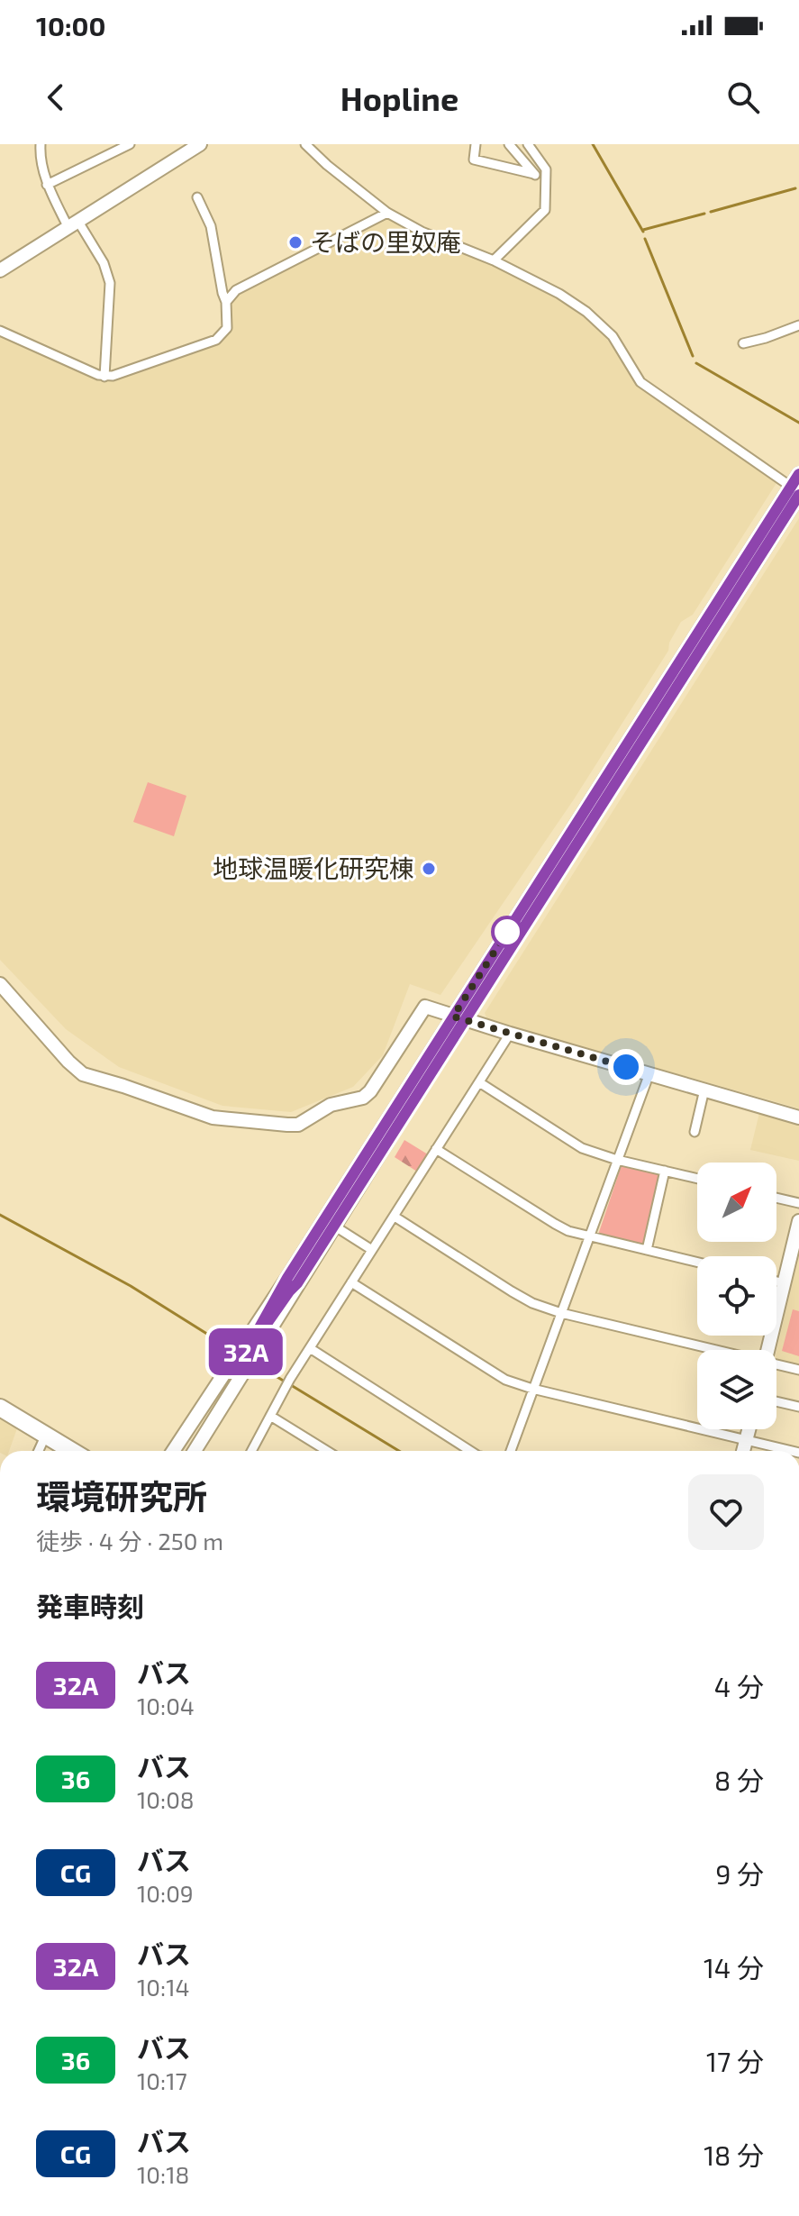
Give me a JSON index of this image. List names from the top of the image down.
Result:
{
  "places": ["そばの里奴庵", "地球温暖化研究棟"],
  "lines": ["bus line 32A"],
  "north": "top right",
  "page": {
    "status": "10:00",
    "header": "Hopline",
    "on_map": "32A",
    "heading": [
      ["環境研究所", "徒歩 · 4 分 · 250 m"],
      "発車時刻"
    ],
    "list": [
      {
        "mark": "32A",
        "name": "バス",
        "note": "10:04",
        "value": "4 分"
      },
      {
        "mark": "36",
        "name": "バス",
        "note": "10:08",
        "value": "8 分"
      },
      {
        "mark": "CG",
        "name": "バス",
        "note": "10:09",
        "value": "9 分"
      },
      {
        "mark": "32A",
        "name": "バス",
        "note": "10:14",
        "value": "14 分"
      },
      {
        "mark": "36",
        "name": "バス",
        "note": "10:17",
        "value": "17 分"
      },
      {
        "mark": "CG",
        "name": "バス",
        "note": "10:18",
        "value": "18 分"
      }
    ]
  }
}
